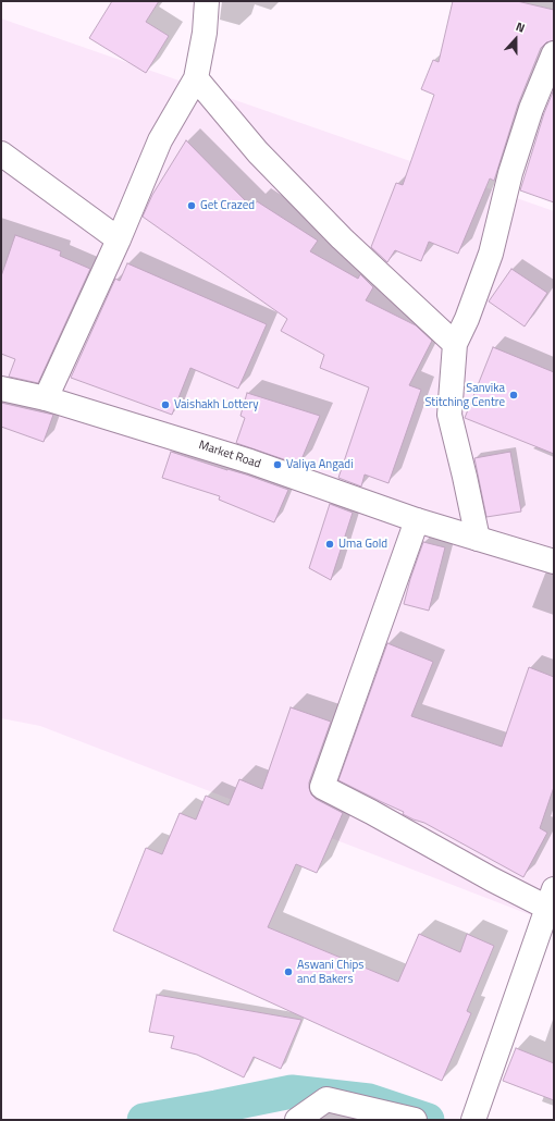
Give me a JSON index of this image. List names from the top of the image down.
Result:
{
  "streets": {
    "street": ["Market Road"]
  },
  "places": [
    "Get Crazed",
    "Sanvika Stitching Centre",
    "Vaishakh Lottery",
    "Valiya Angadi",
    "Uma Gold",
    "Aswani Chips and Bakers"
  ],
  "north": "top"
}
